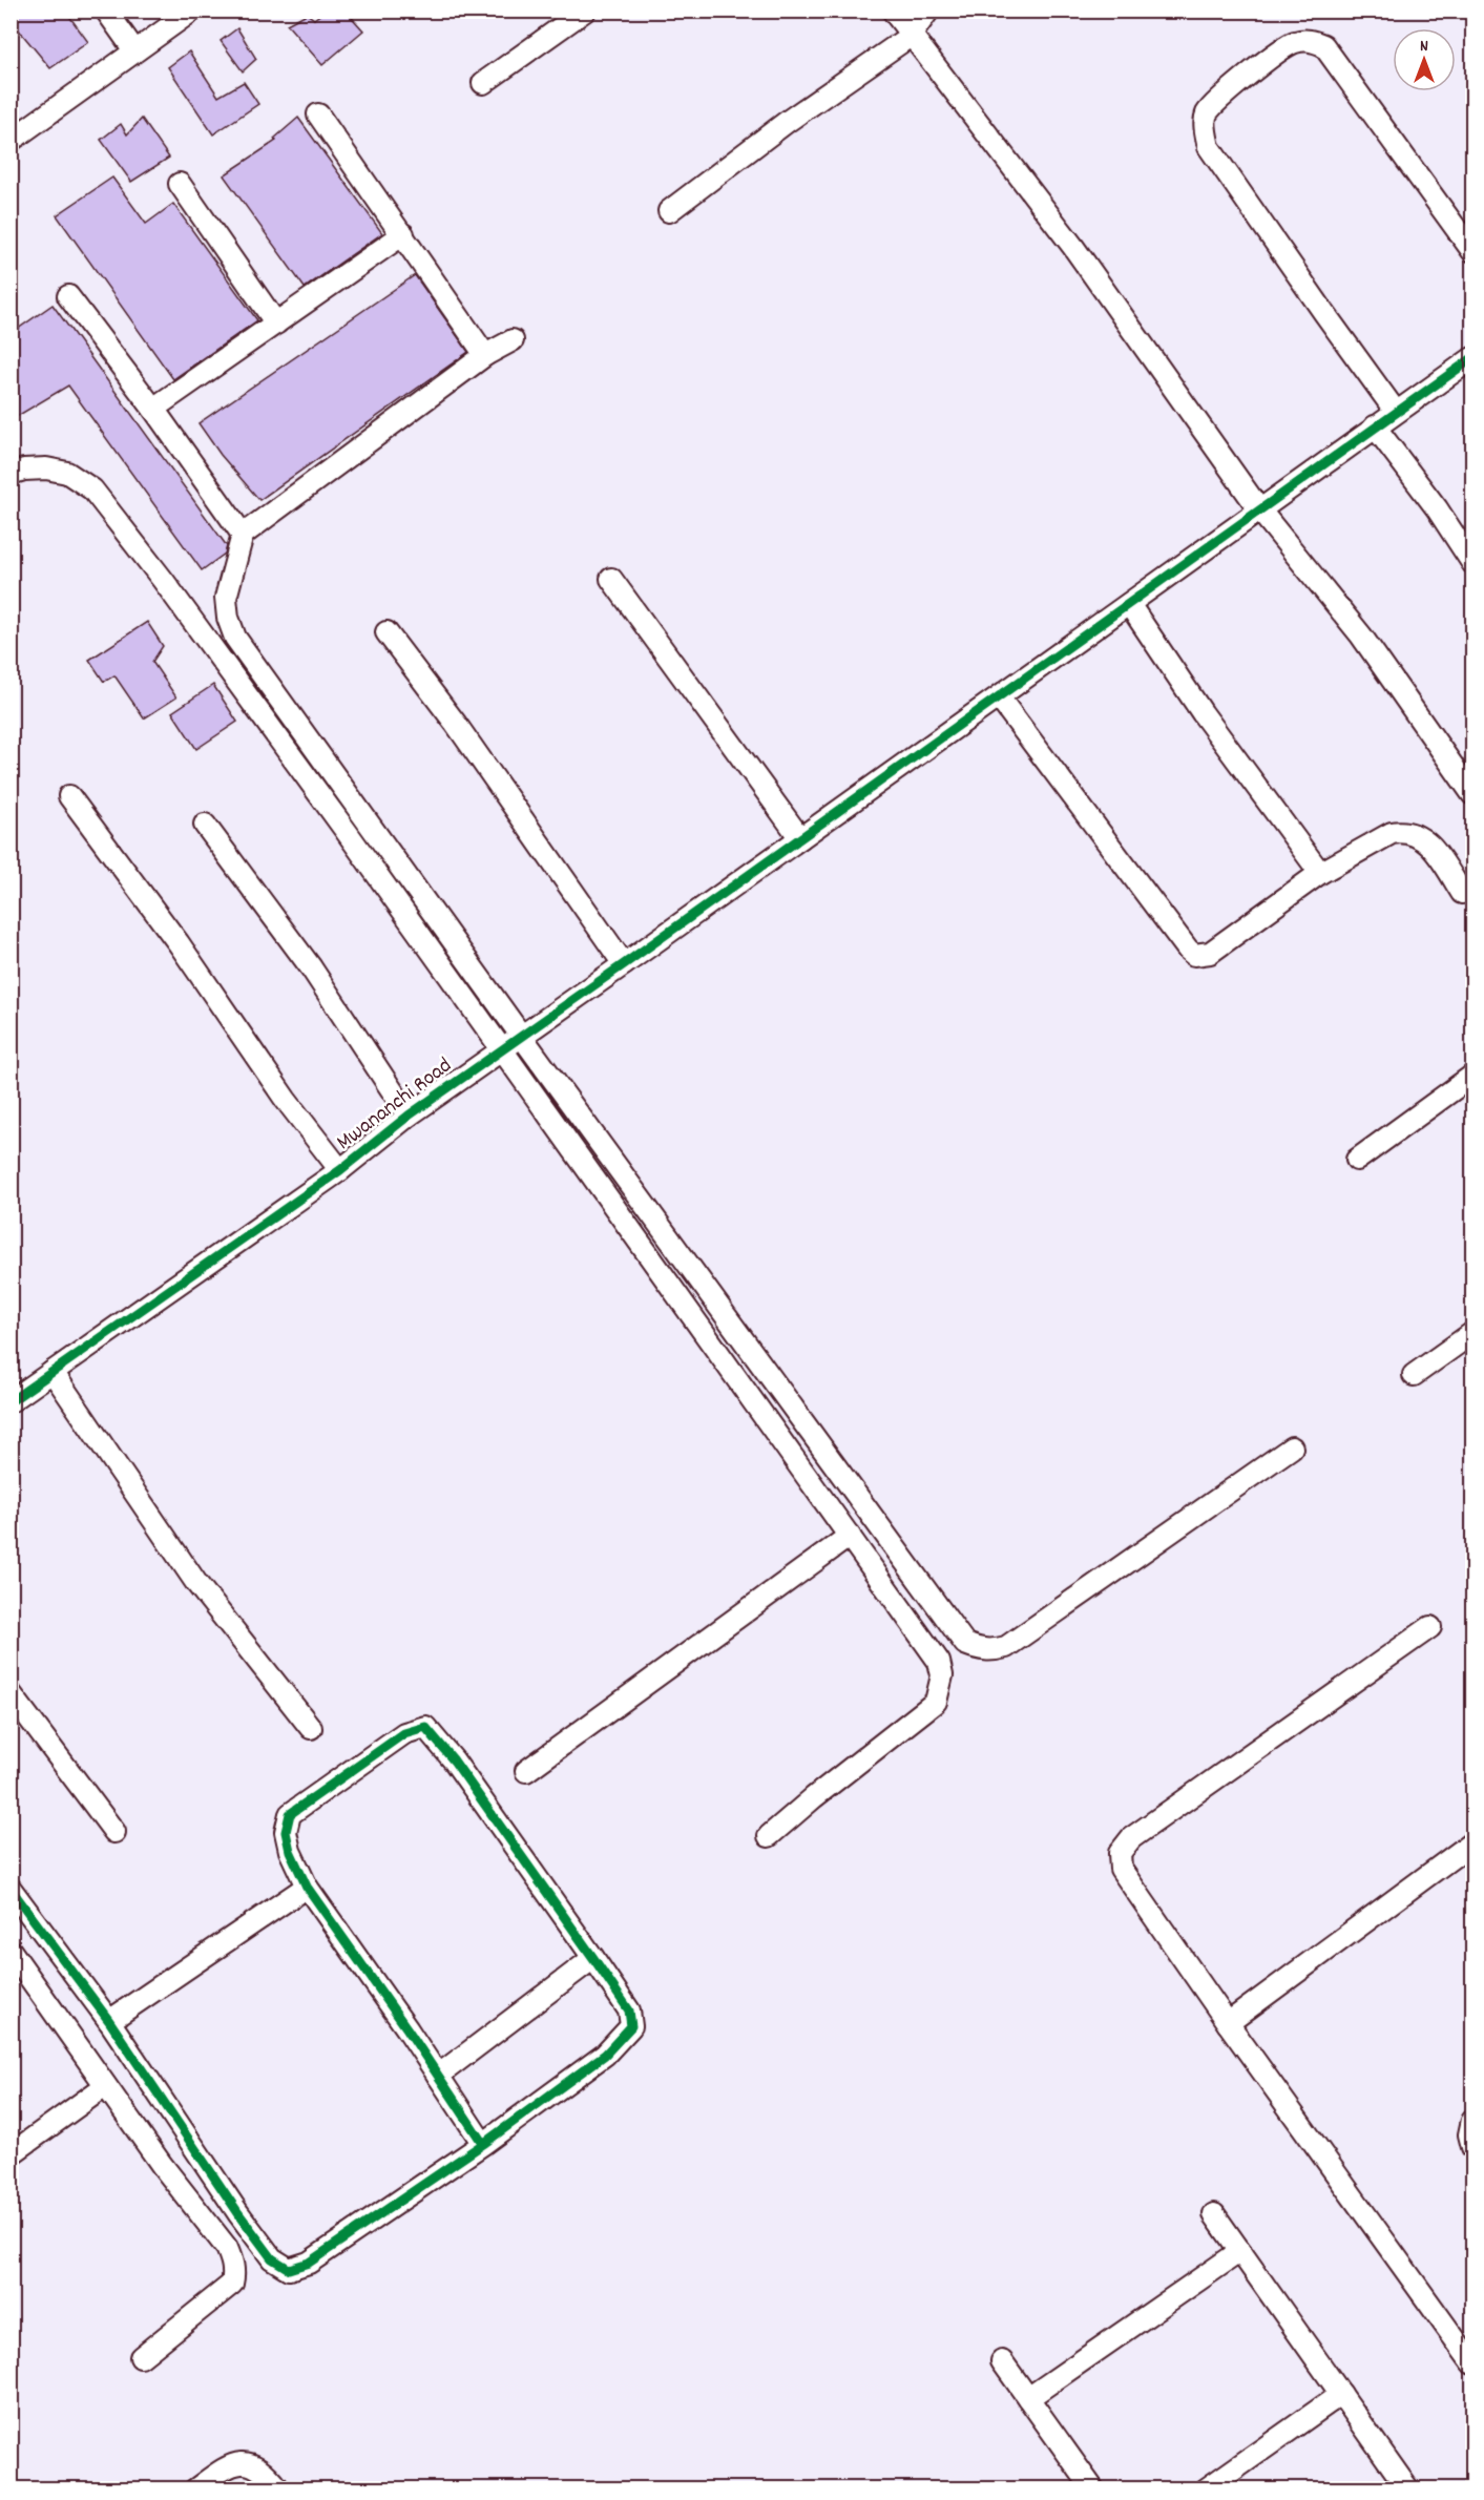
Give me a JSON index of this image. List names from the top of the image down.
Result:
{
  "streets": {
    "street": ["Mwananchi Road"]
  },
  "north": "top"
}
